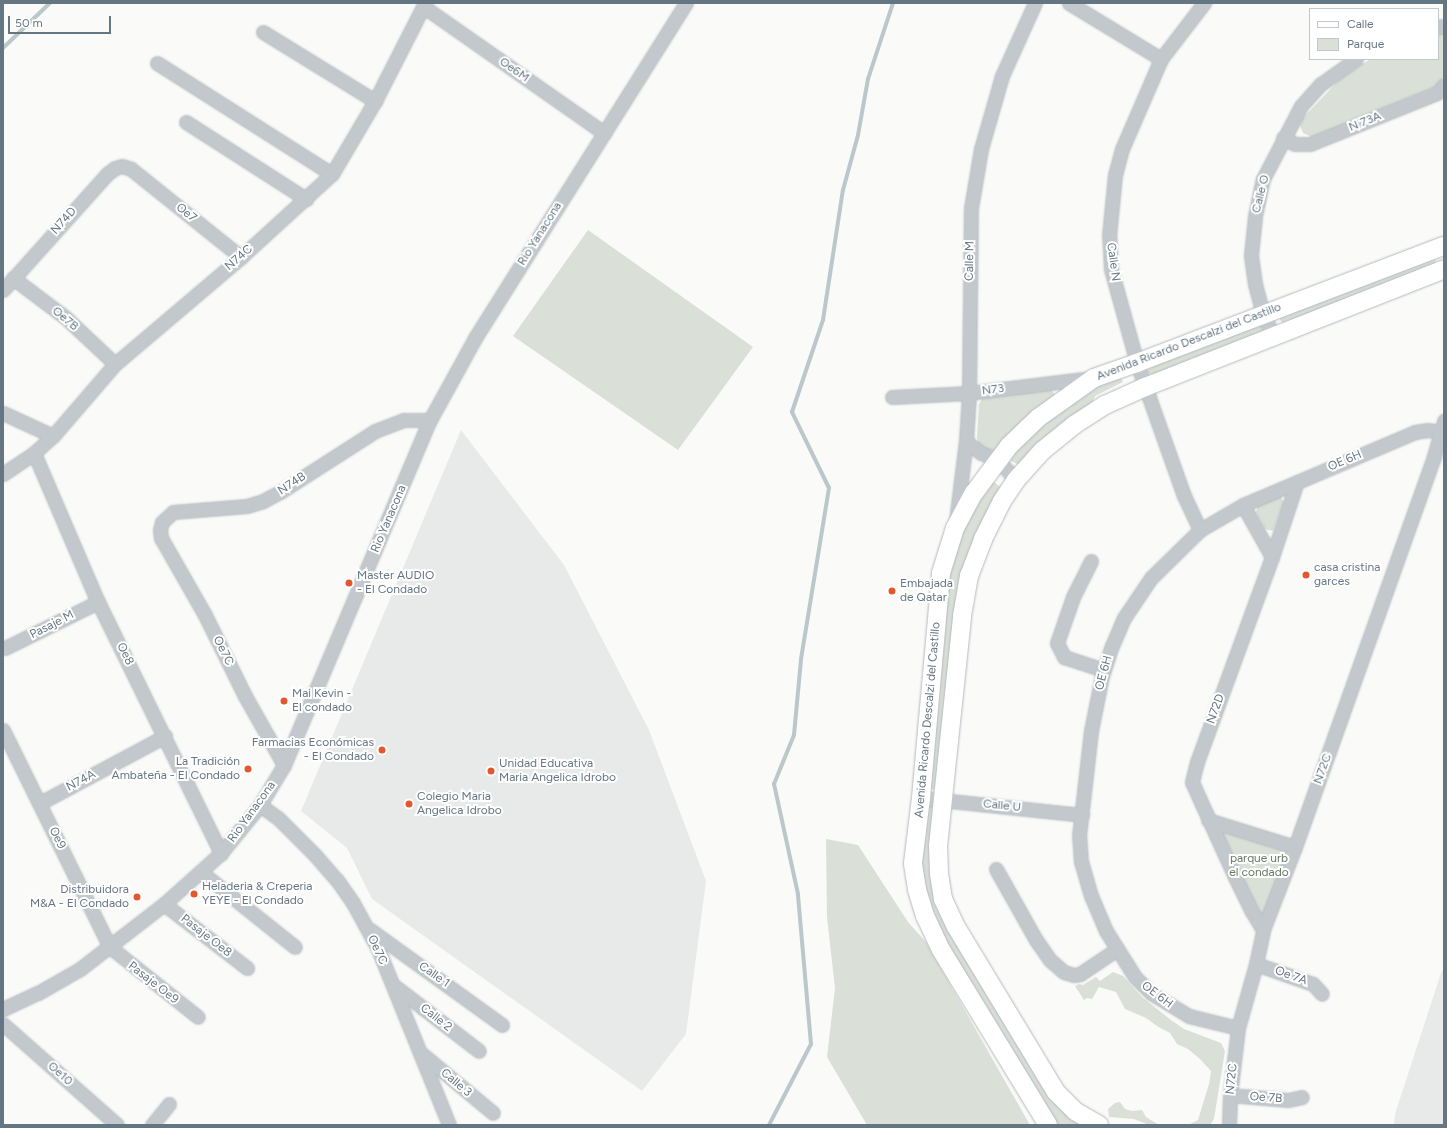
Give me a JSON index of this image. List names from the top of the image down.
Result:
{
  "streets": {
    "street": [
      "Oe6M",
      "N 73A",
      "Calle O",
      "Oe7",
      "N74D",
      "Rio Yanacona",
      "N74C",
      "Calle M",
      "Calle N",
      "Oe7B",
      "Avenida Ricardo Descalzi del Castillo",
      "N73",
      "OE 6H",
      "N74B",
      "Pasaje M",
      "Oe7C",
      "Oe8",
      "N72D",
      "N72C",
      "N74A",
      "Calle U",
      "Oe9",
      "Pasaje Oe8",
      "Calle 1",
      "Oe 7A",
      "Pasaje Oe9",
      "Calle 2",
      "Oe10",
      "Calle 3",
      "Oe 7B"
    ]
  },
  "crossings": [
    ["Oe6M", "Rio Yanacona"],
    ["Oe6M", "N74C"],
    ["N 73A", "Calle O"],
    ["Calle O", "Avenida Ricardo Descalzi del Castillo"],
    ["Oe7", "N74D"],
    ["Oe7", "N74C"],
    ["N74D", "Oe7B"],
    ["Rio Yanacona", "N74B"],
    ["Rio Yanacona", "Oe7C"],
    ["Rio Yanacona", "Oe8"],
    ["Rio Yanacona", "Oe9"],
    ["Rio Yanacona", "Pasaje Oe8"],
    ["Rio Yanacona", "Pasaje Oe9"],
    ["N74C", "Oe7B"],
    ["N74C", "Oe8"],
    ["Calle M", "Avenida Ricardo Descalzi del Castillo"],
    ["Calle M", "N73"],
    ["Calle N", "Avenida Ricardo Descalzi del Castillo"],
    ["Calle N", "OE 6H"],
    ["Avenida Ricardo Descalzi del Castillo", "N73"],
    ["Avenida Ricardo Descalzi del Castillo", "Calle U"],
    ["OE 6H", "N72D"],
    ["OE 6H", "N72C"],
    ["OE 6H", "Calle U"],
    ["N74B", "Oe7C"],
    ["Pasaje M", "Oe8"],
    ["Oe7C", "Calle 1"],
    ["Oe7C", "Calle 2"],
    ["Oe7C", "Calle 3"],
    ["Oe8", "N74A"],
    ["N72D", "N72C"],
    ["N72C", "Oe 7A"],
    ["N72C", "Oe 7B"],
    ["N74A", "Oe9"],
    ["Oe9", "Pasaje Oe9"]
  ],
  "parks": ["parque urb el condado"],
  "places": [
    "casa cristina garces",
    "Master AUDIO - El Condado",
    "Embajada de Qatar",
    "Mai Kevin - El condado",
    "Farmacias Económicas - El Condado",
    "La Tradición Ambateña - El Condado",
    "Unidad Educativa Maria Angelica Idrobo",
    "Colegio Maria Angelica Idrobo",
    "Heladeria & Creperia YEYE - El Condado",
    "Distribuidora M&A - El Condado"
  ],
  "legend": ["Calle", "Parque"],
  "scale_bar": "50 m"
}
